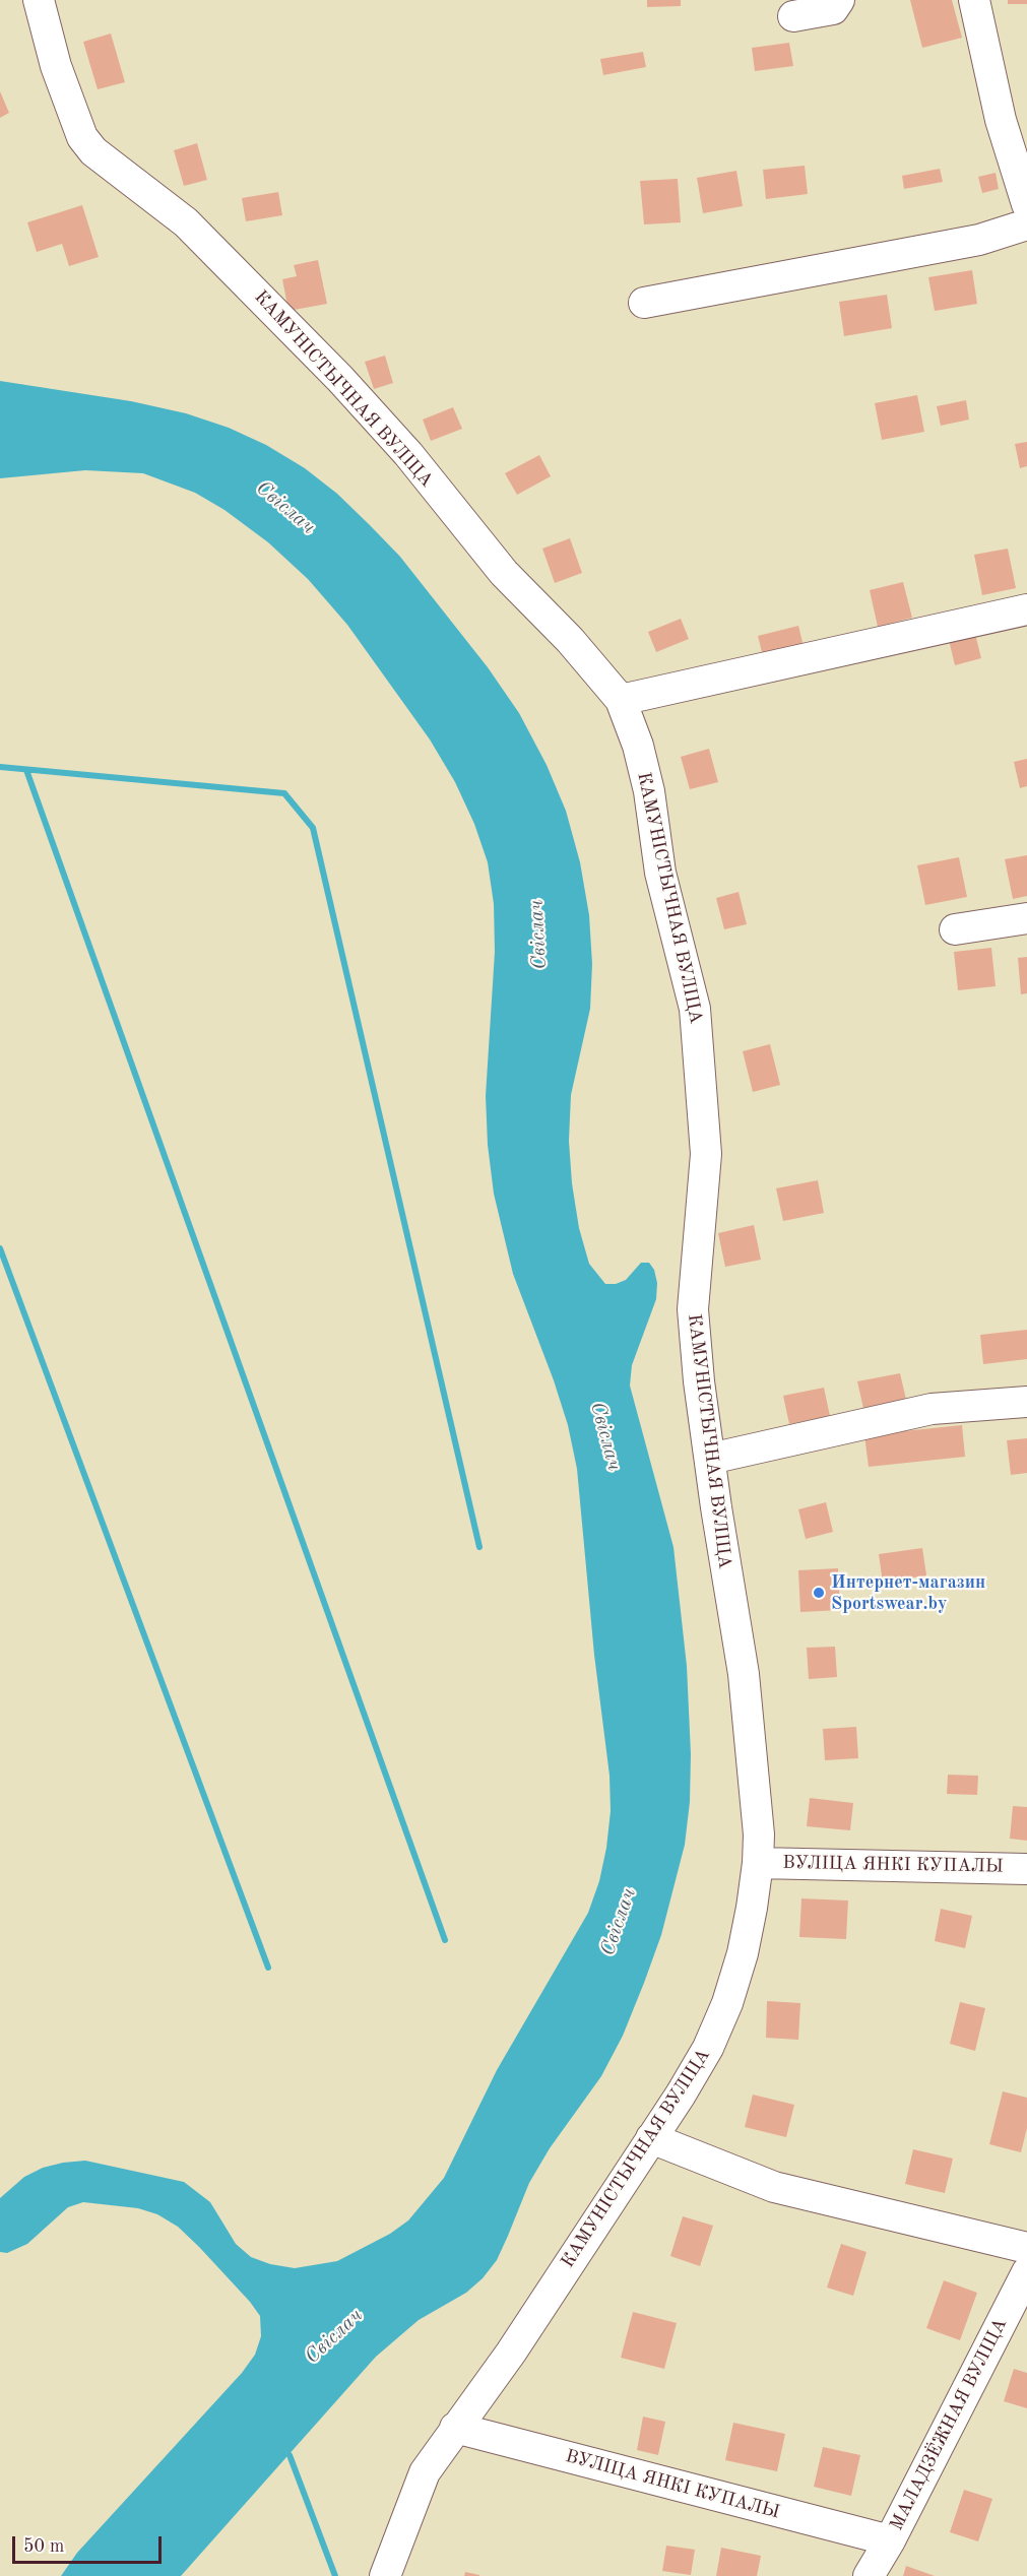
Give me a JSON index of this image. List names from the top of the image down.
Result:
{
  "streets": {
    "street": ["КАМУНІСТЫЧНАЯ ВУЛІЦА", "ВУЛІЦА ЯНКІ КУПАЛЫ", "МАЛАДЗЁЖНАЯ ВУЛІЦА"]
  },
  "crossings": [
    ["КАМУНІСТЫЧНАЯ ВУЛІЦА", "ВУЛІЦА ЯНКІ КУПАЛЫ"],
    ["ВУЛІЦА ЯНКІ КУПАЛЫ", "МАЛАДЗЁЖНАЯ ВУЛІЦА"]
  ],
  "water": ["Свіслач"],
  "places": ["Интернет-магазин Sportswear.by"],
  "scale_bar": "50 m"
}
